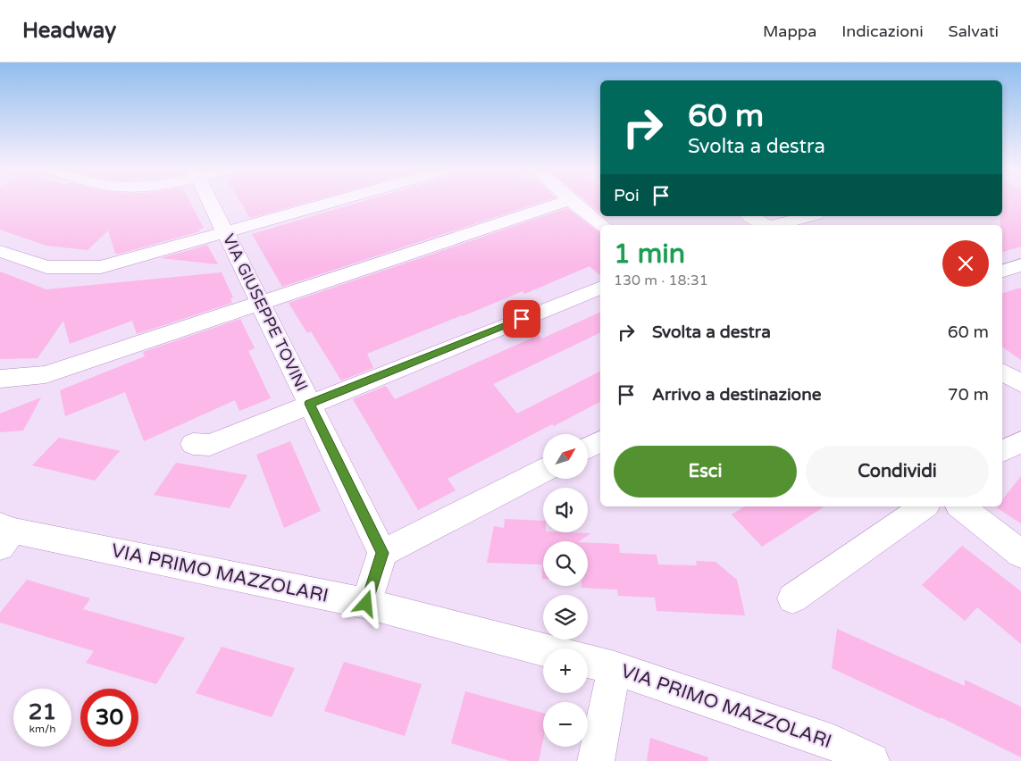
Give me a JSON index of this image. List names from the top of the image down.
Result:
{
  "streets": {
    "street": ["VIA GIUSEPPE TOVINI", "VIA PRIMO MAZZOLARI"]
  },
  "north": "top right",
  "page": {
    "header": "Headway",
    "nav": ["Mappa", "Indicazioni", "Salvati"],
    "turn": ["60 m", "Svolta a destra"],
    "then": "Poi",
    "heading": ["1 min", "130 m · 18:31"],
    "list": [
      {
        "name": "Svolta a destra",
        "value": "60 m"
      },
      {
        "name": "Arrivo a destinazione",
        "value": "70 m"
      }
    ],
    "map_buttons": ["+", "−"],
    "buttons": ["Esci", "Condividi"],
    "speed": "21 km/h",
    "limit": "30"
  }
}
